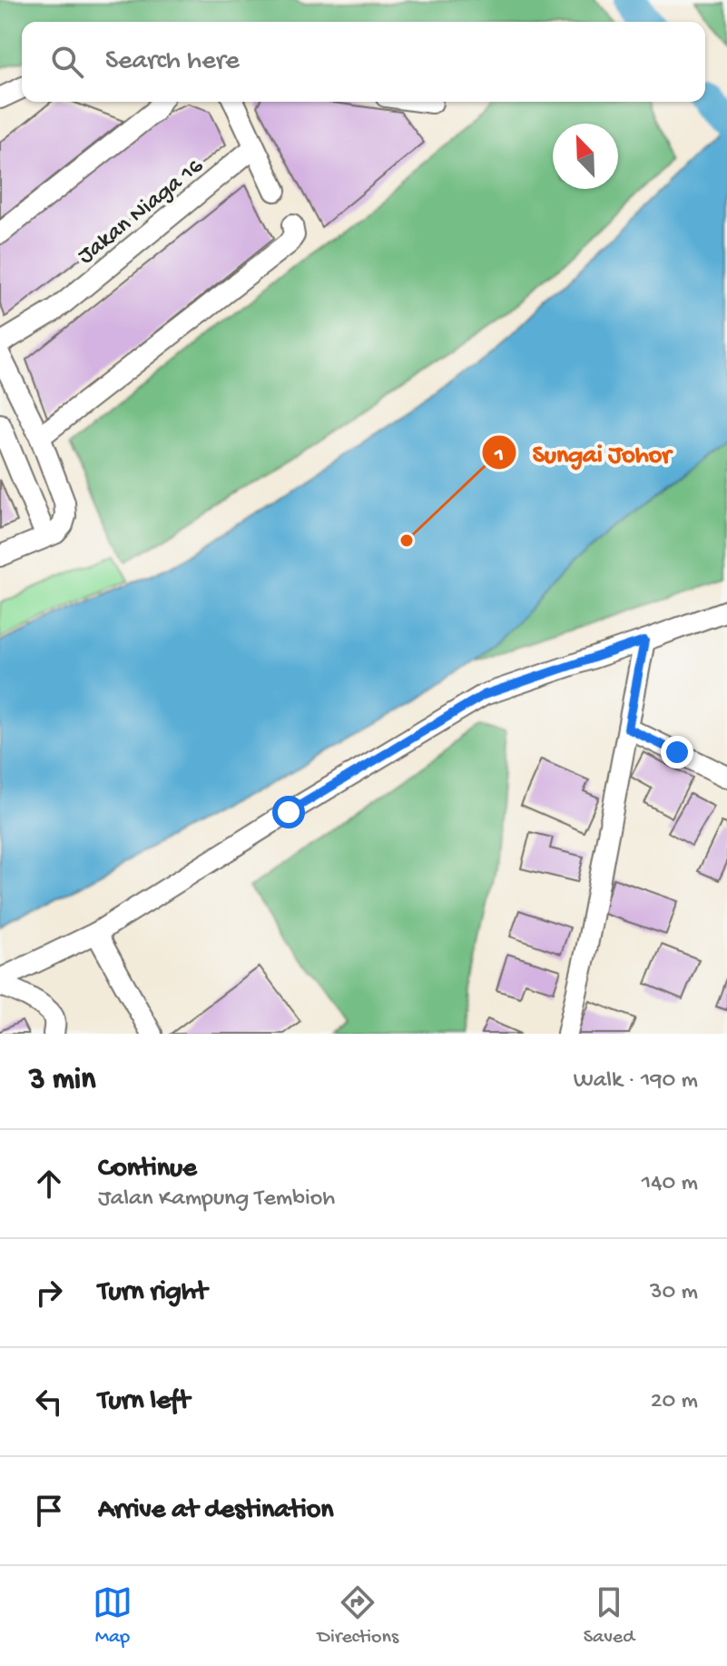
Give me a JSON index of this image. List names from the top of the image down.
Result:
{
  "streets": {
    "street": ["Jakan Niaga 16"]
  },
  "places": ["Sungai Johor"],
  "north": "top left",
  "page": {
    "search": "Search here",
    "heading": ["3 min", "Walk · 190 m"],
    "list": [
      ["Continue", "Jalan Kampung Tembioh", "140 m"],
      ["Turn right", "30 m"],
      ["Turn left", "20 m"],
      "Arrive at destination"
    ],
    "nav": ["Map", "Directions", "Saved"]
  }
}
